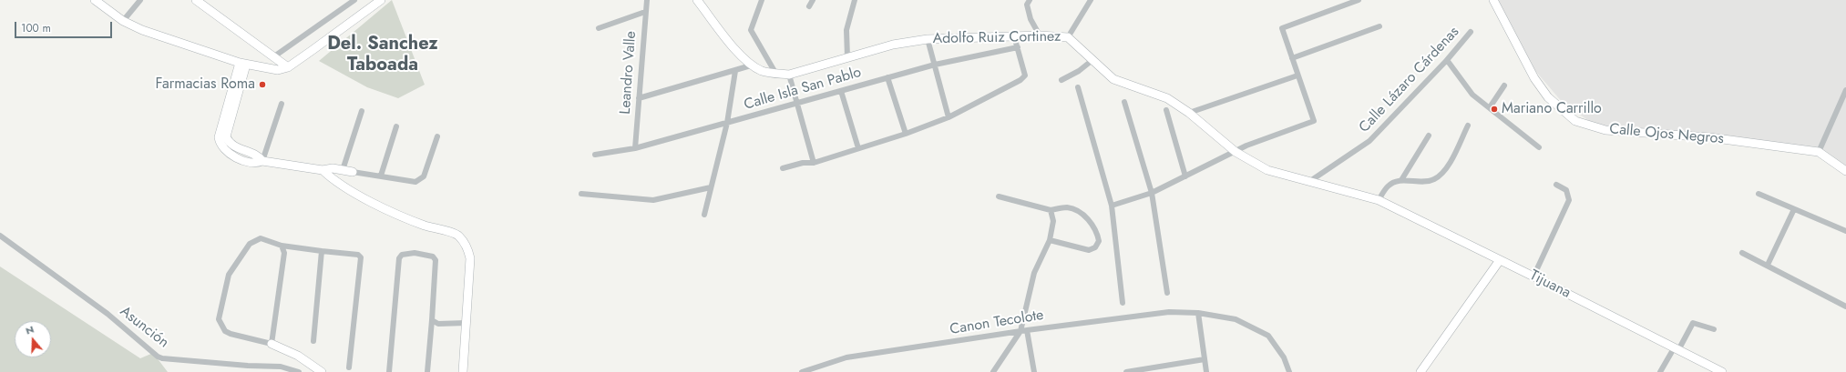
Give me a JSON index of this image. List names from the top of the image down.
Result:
{
  "streets": {
    "main road": ["Adolfo Ruiz Cortinez", "Calle Ojos Negros", "Tijuana"],
    "street": [
      "Leandro Valle",
      "Calle Lázaro Cárdenas",
      "Calle Isla San Pablo",
      "Canon Tecolote",
      "Asunción"
    ]
  },
  "crossings": [
    ["Adolfo Ruiz Cortinez", "Calle Lázaro Cárdenas"],
    ["Adolfo Ruiz Cortinez", "Tijuana"],
    ["Leandro Valle", "Calle Isla San Pablo"]
  ],
  "districts": ["Del. Sanchez Taboada"],
  "places": ["Farmacias Roma", "Mariano Carrillo"],
  "scale_bar": "100 m",
  "north": "top"
}
